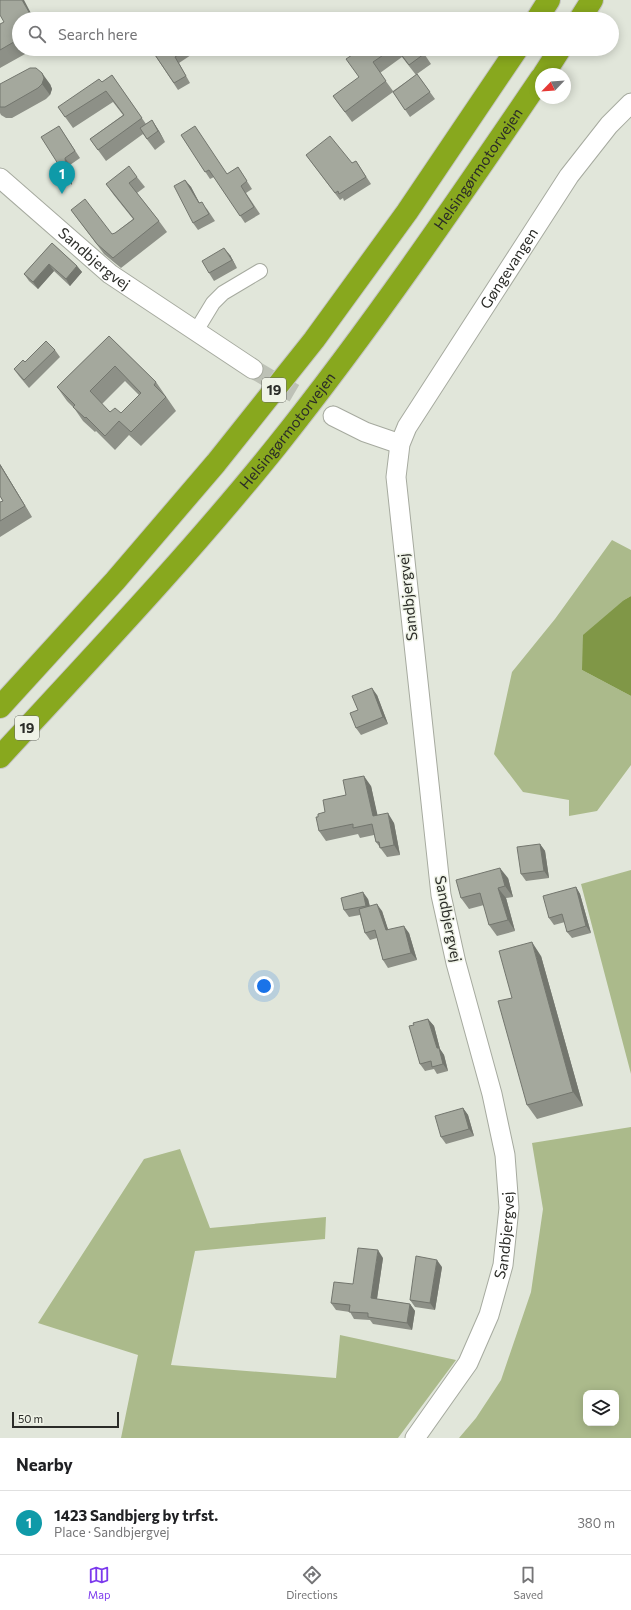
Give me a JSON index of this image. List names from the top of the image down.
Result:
{
  "streets": {
    "highway": ["Helsingørmotorvejen", "19"],
    "street": ["Sandbjergvej", "Gøngevangen"]
  },
  "crossings": [
    ["Sandbjergvej", "Gøngevangen"]
  ],
  "scale_bar": "50 m",
  "north": "bottom left",
  "page": {
    "search": "Search here",
    "pins": "1",
    "scale": "50 m",
    "heading": "Nearby",
    "list": [
      {
        "mark": "1",
        "name": "1423 Sandbjerg by trfst.",
        "note": "Place · Sandbjergvej",
        "value": "380 m"
      }
    ],
    "nav": ["Map", "Directions", "Saved"]
  }
}
